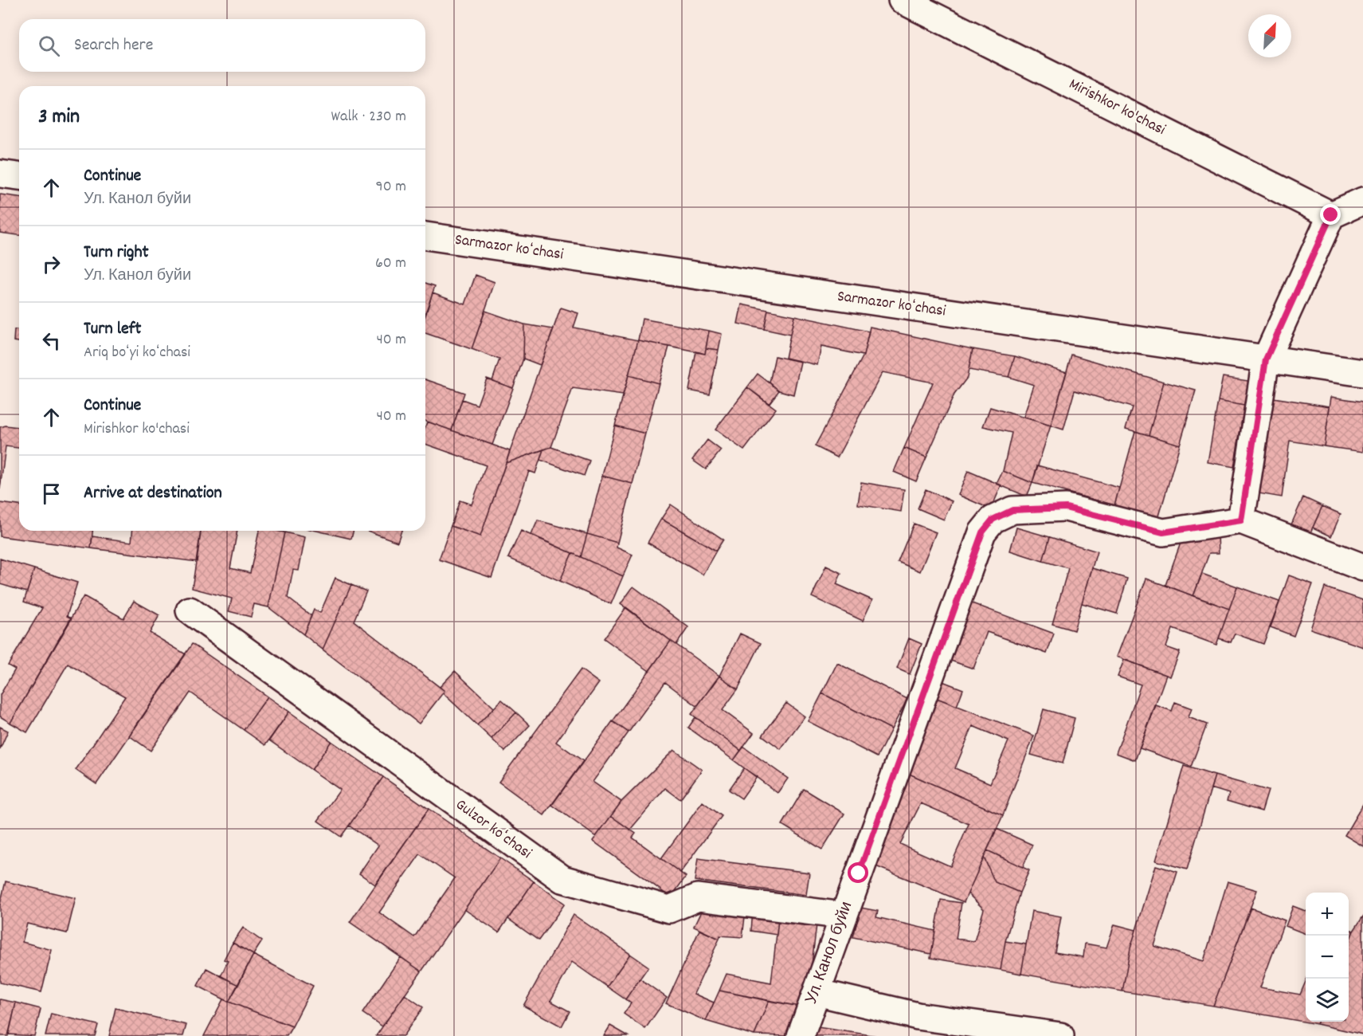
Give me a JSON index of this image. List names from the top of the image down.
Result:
{
  "streets": {
    "street": [
      "Mirishkor ko'chasi",
      "Sarmazor koʻchasi",
      "Gulzor koʻchasi",
      "Ул. Канол буйи"
    ]
  },
  "crossings": [
    ["Gulzor koʻchasi", "Ул. Канол буйи"]
  ],
  "north": "top right",
  "page": {
    "search": "Search here",
    "heading": ["3 min", "Walk · 230 m"],
    "list": [
      ["Continue", "Ул. Канол буйи", "90 m"],
      ["Turn right", "Ул. Канол буйи", "60 m"],
      ["Turn left", "Ariq boʻyi koʻchasi", "40 m"],
      ["Continue", "Mirishkor ko'chasi", "40 m"],
      "Arrive at destination"
    ],
    "map_buttons": ["+", "−"]
  }
}
